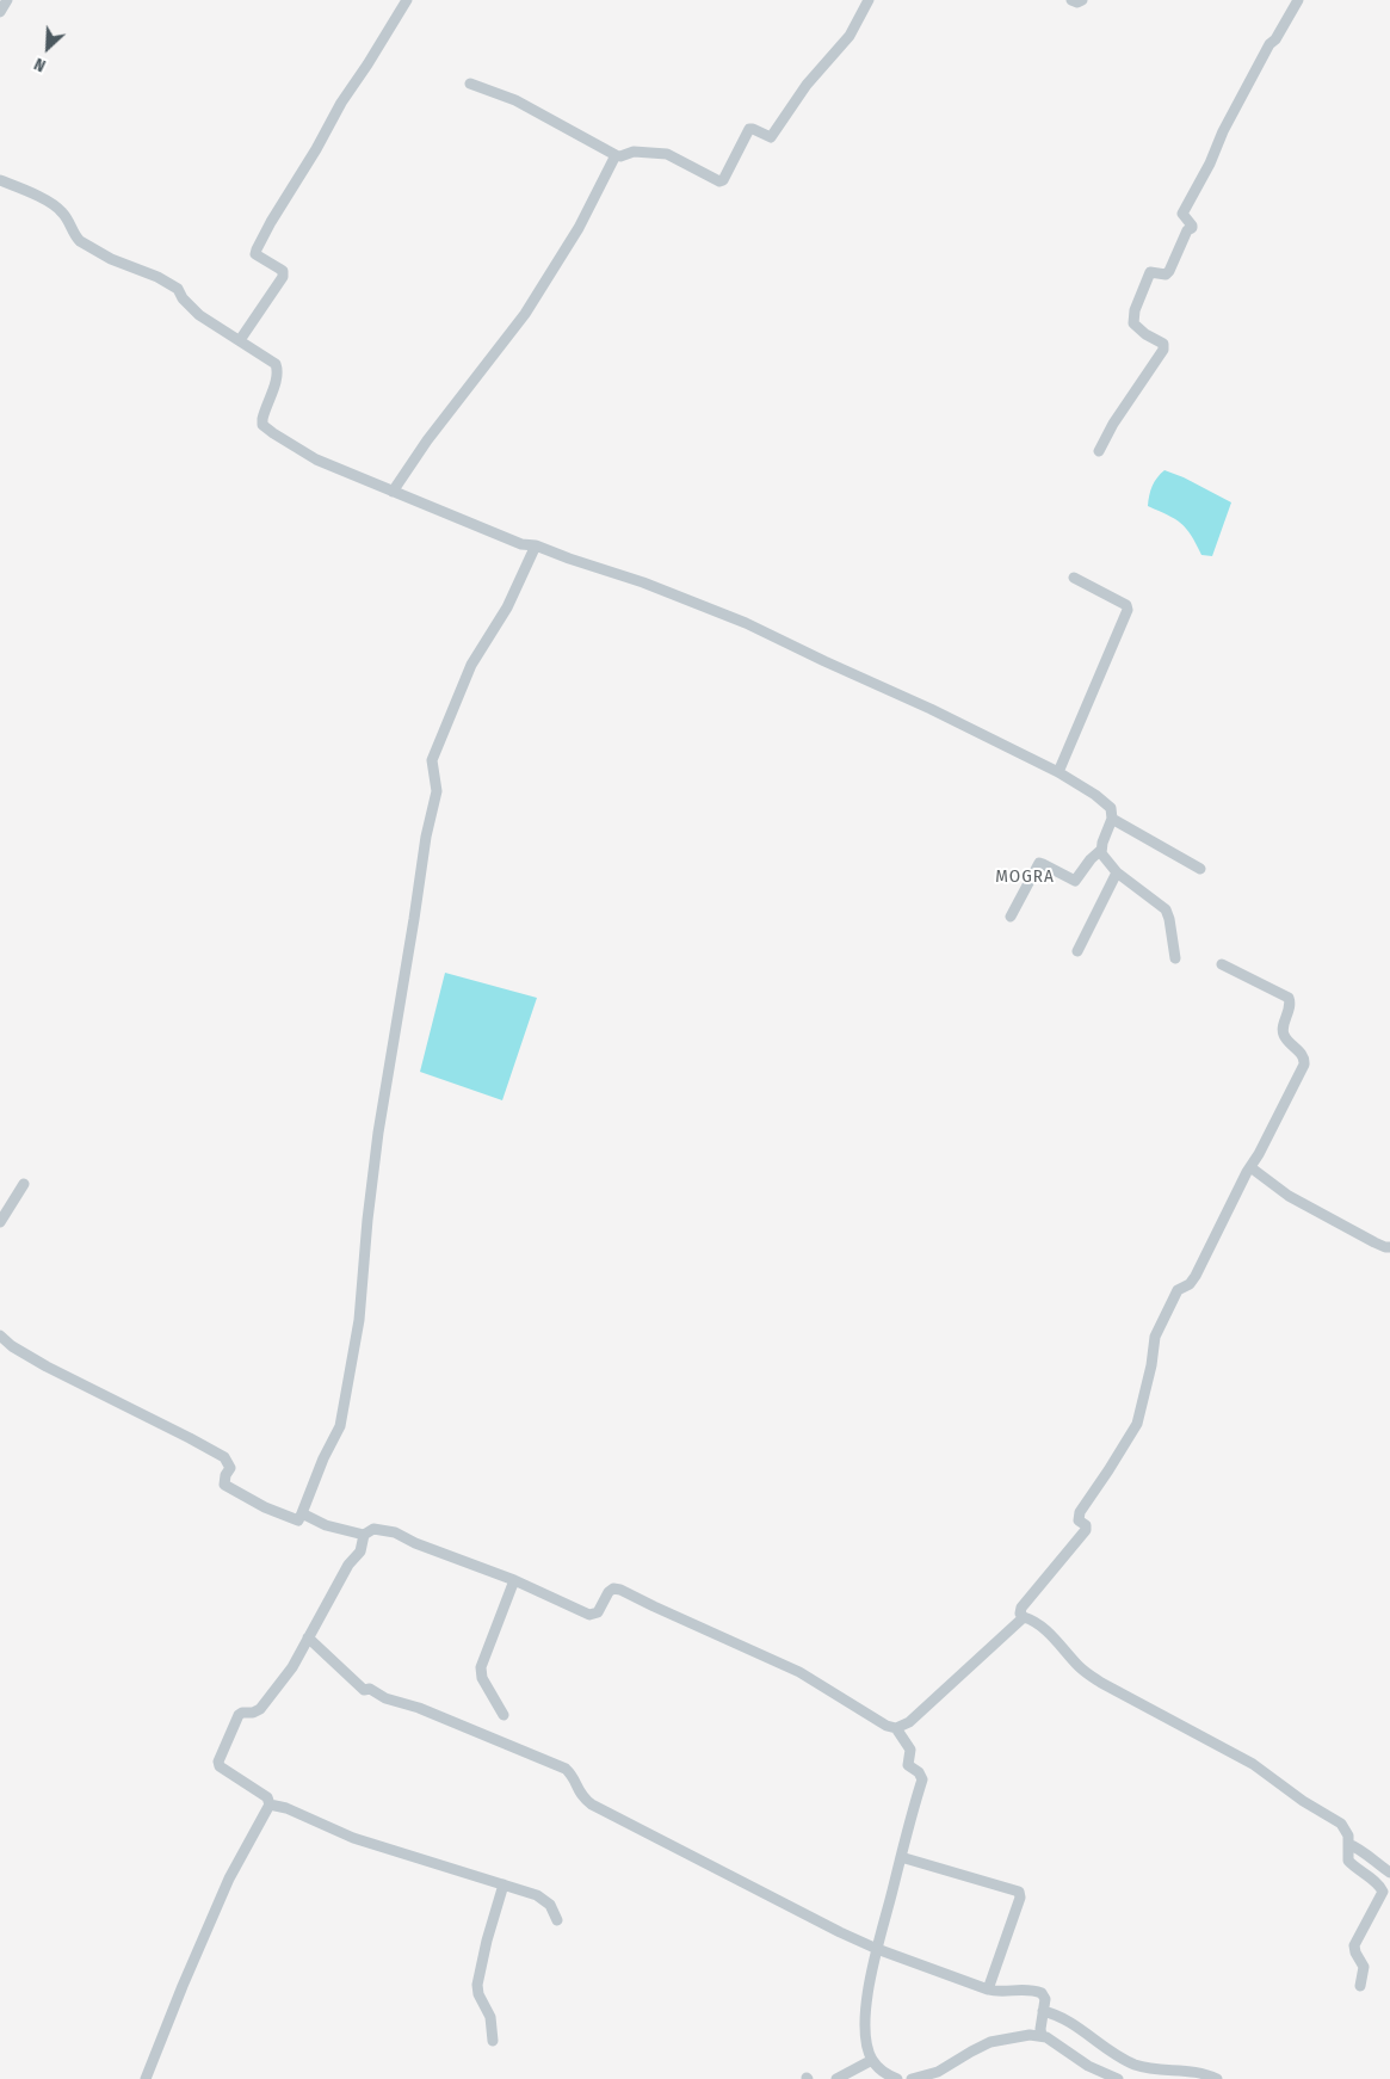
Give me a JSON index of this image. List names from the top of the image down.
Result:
{
  "districts": ["MOGRA"],
  "north": "bottom left"
}
